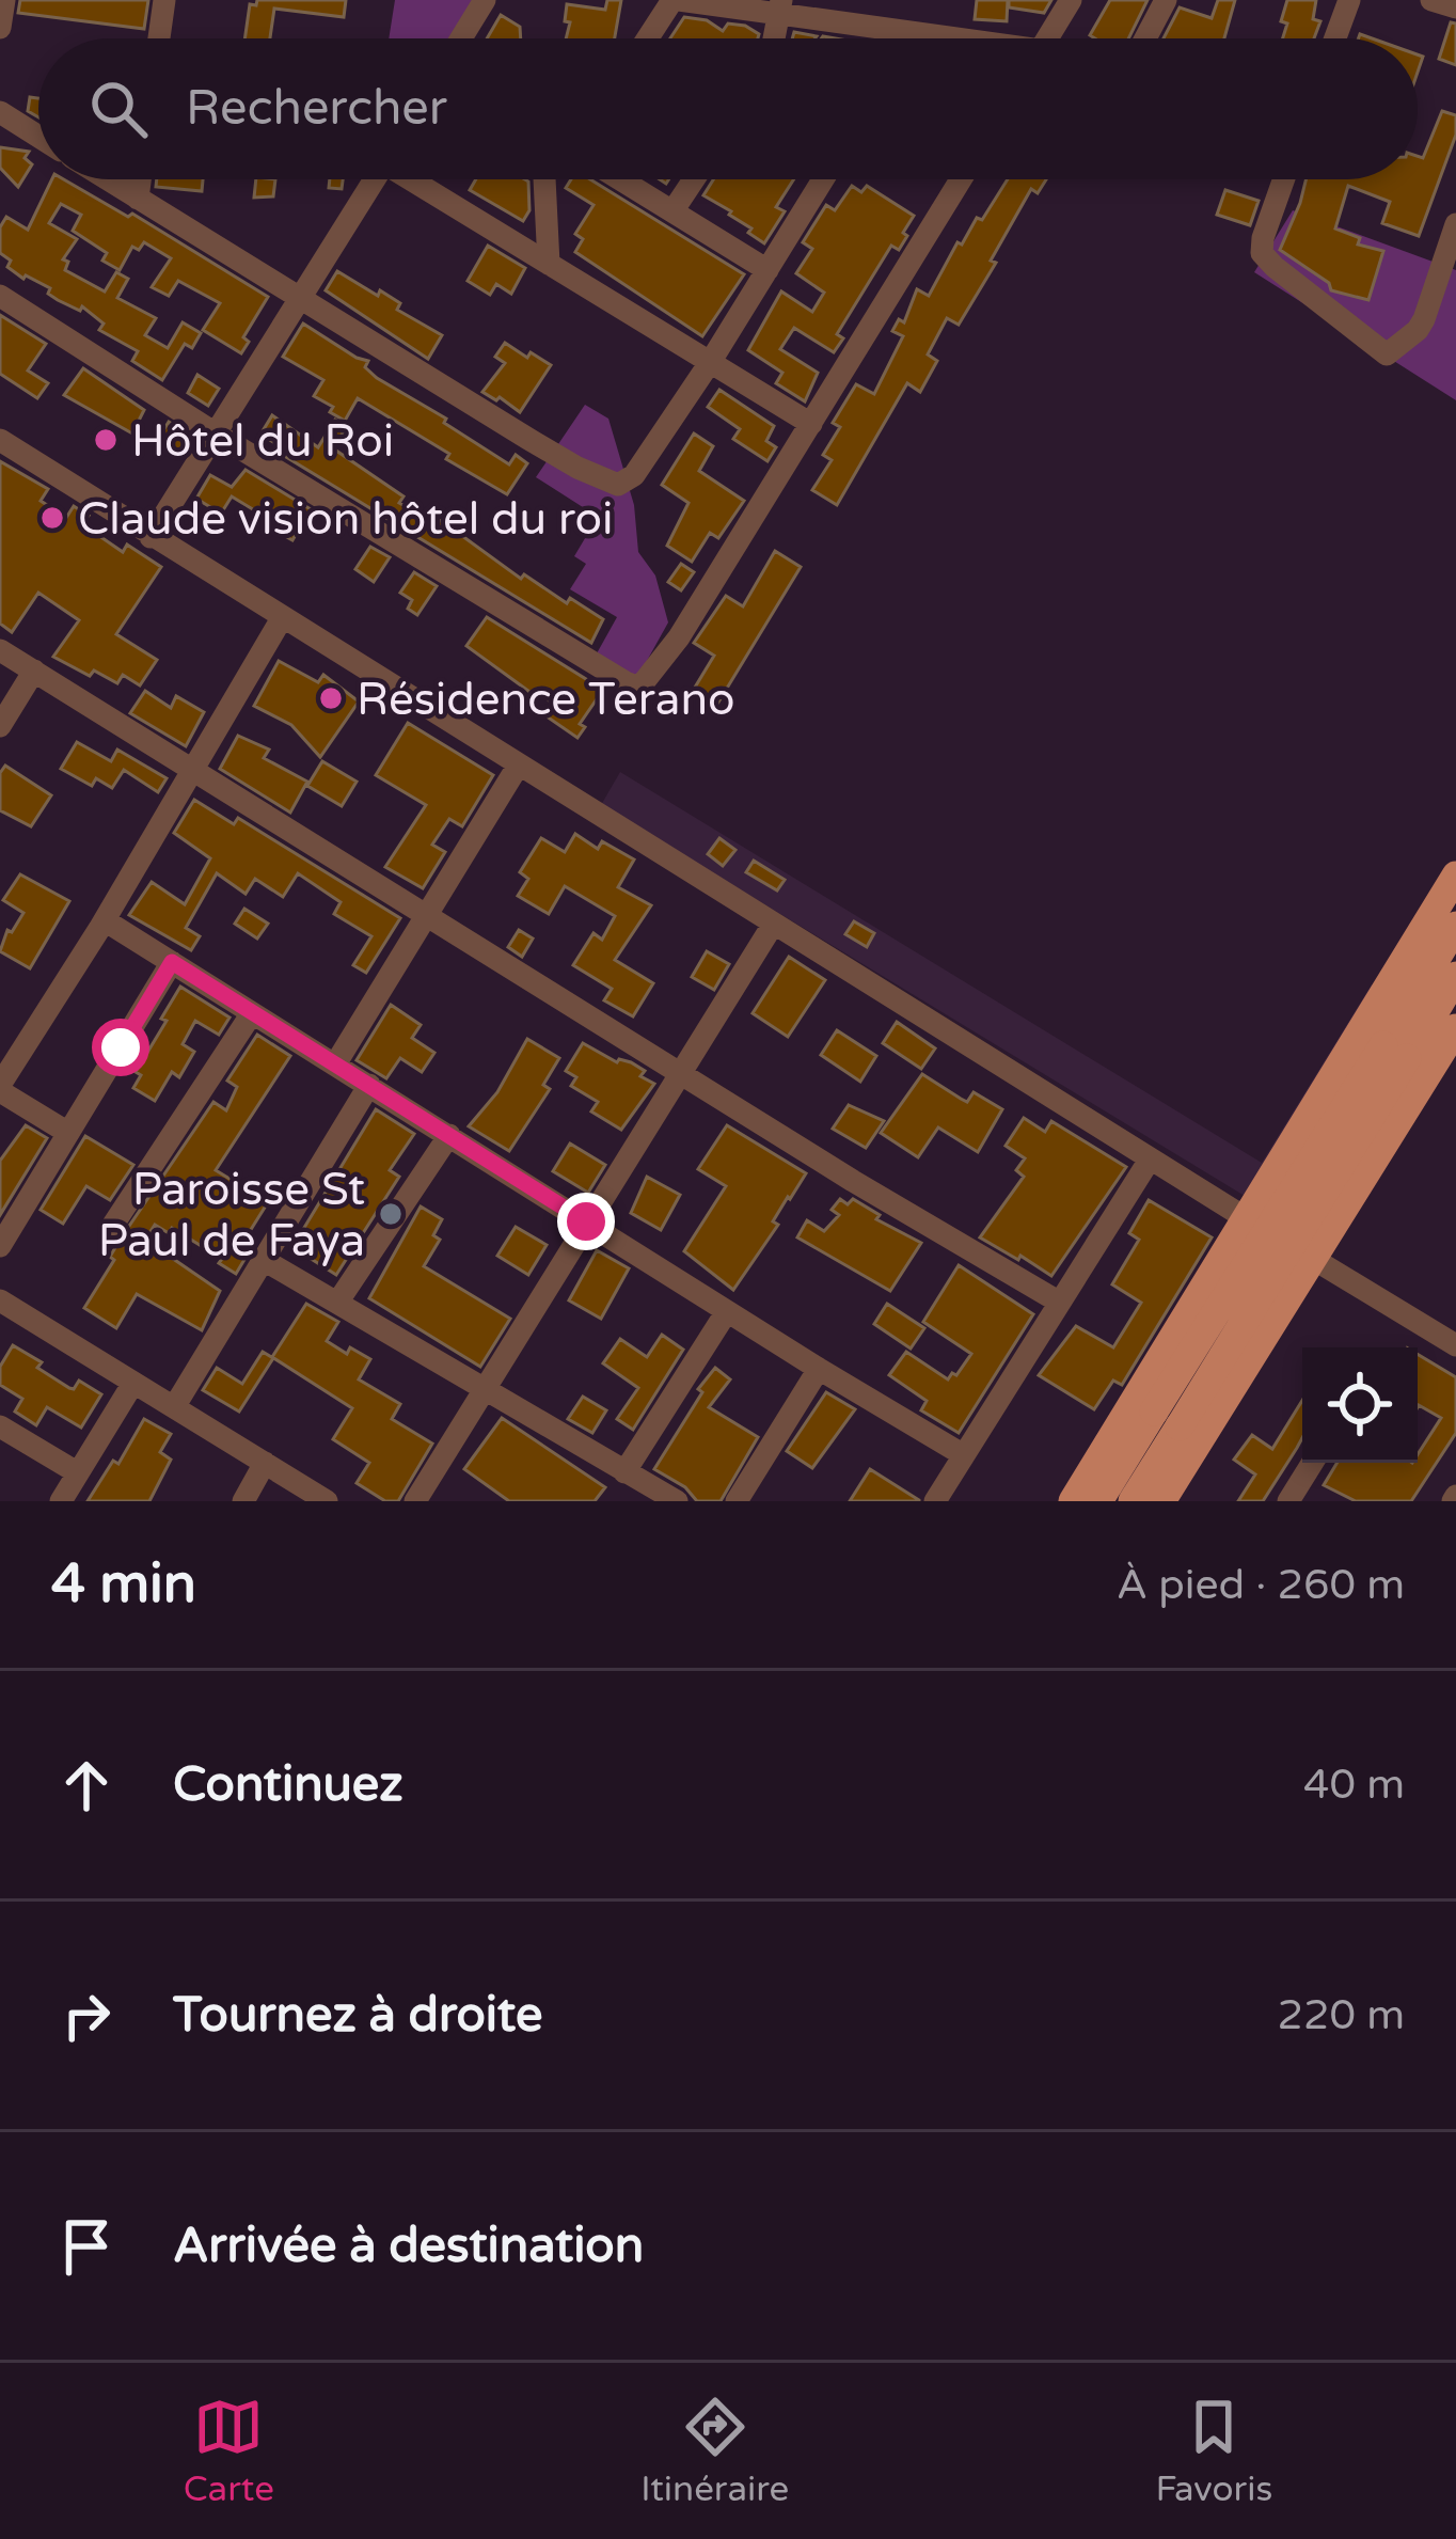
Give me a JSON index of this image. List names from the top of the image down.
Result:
{
  "places": [
    "Hôtel du Roi",
    "Claude vision hôtel du roi",
    "Résidence Terano",
    "Paroisse St Paul de Faya"
  ],
  "page": {
    "search": "Rechercher",
    "heading": ["4 min", "À pied · 260 m"],
    "list": [
      ["Continuez", "40 m"],
      ["Tournez à droite", "220 m"],
      "Arrivée à destination"
    ],
    "nav": ["Carte", "Itinéraire", "Favoris"]
  }
}
